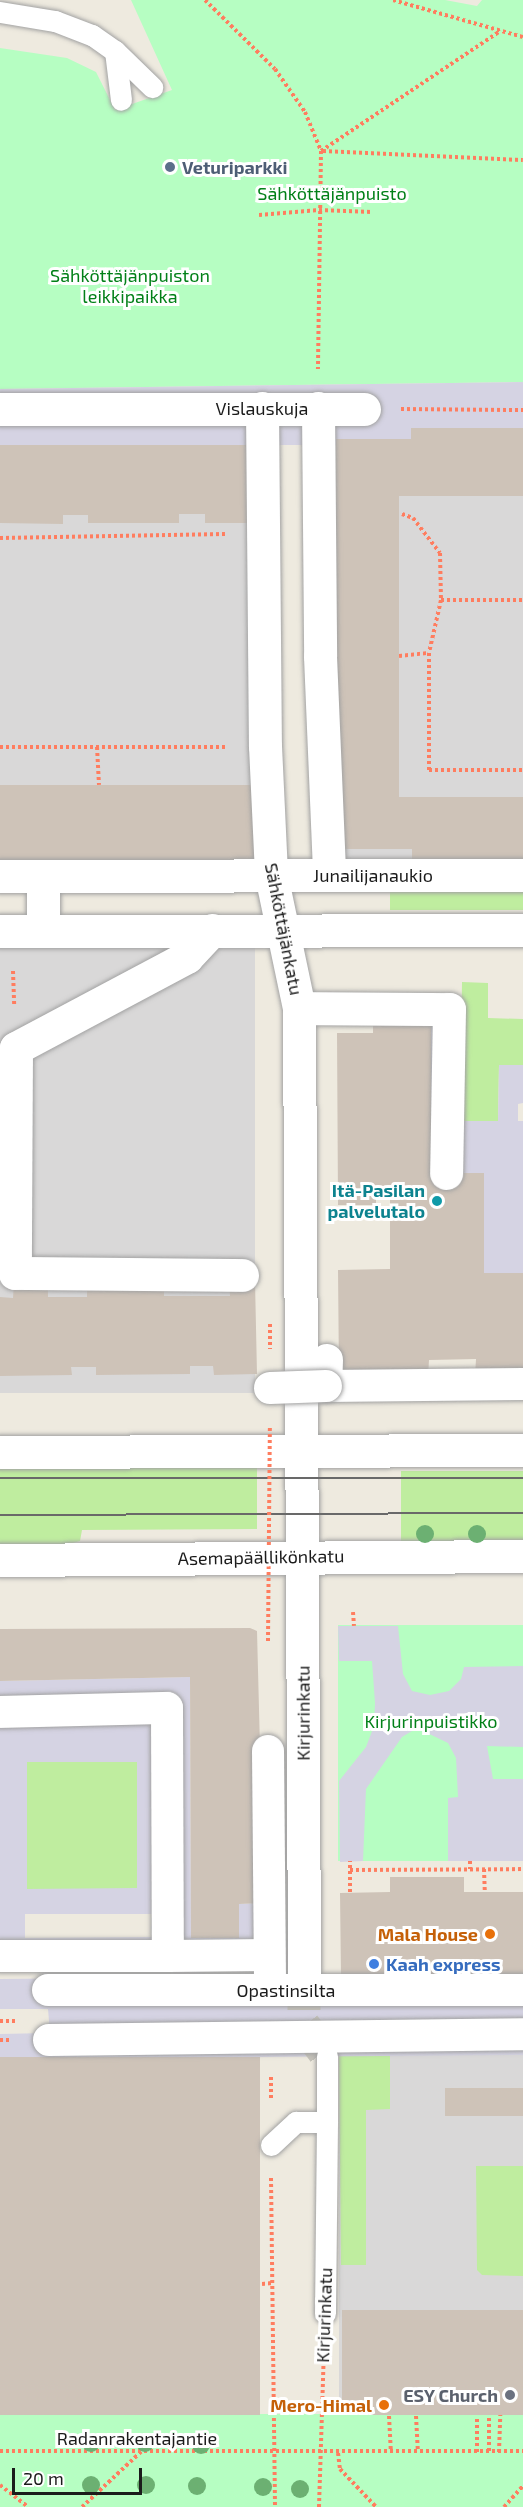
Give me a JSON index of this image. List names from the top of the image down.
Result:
{
  "streets": {
    "street": [
      "Vislauskuja",
      "Junailijanaukio",
      "Sähköttäjänkatu",
      "Asemapäällikönkatu",
      "Kirjurinkatu",
      "Opastinsilta"
    ],
    "path": ["Radanrakentajantie"]
  },
  "crossings": [
    ["Vislauskuja", "Sähköttäjänkatu"],
    ["Junailijanaukio", "Sähköttäjänkatu"],
    ["Sähköttäjänkatu", "Kirjurinkatu"],
    ["Asemapäällikönkatu", "Kirjurinkatu"],
    ["Kirjurinkatu", "Opastinsilta"],
    ["Kirjurinkatu", "Radanrakentajantie"]
  ],
  "parks": ["Sähköttäjänpuisto", "Sähköttäjänpuiston leikkipaikka", "Kirjurinpuistikko"],
  "places": [
    "Veturiparkki",
    "Itä-Pasilan palvelutalo",
    "Mala House",
    "Kaah express",
    "ESY Church",
    "Mero-Himal"
  ],
  "scale_bar": "20 m"
}
